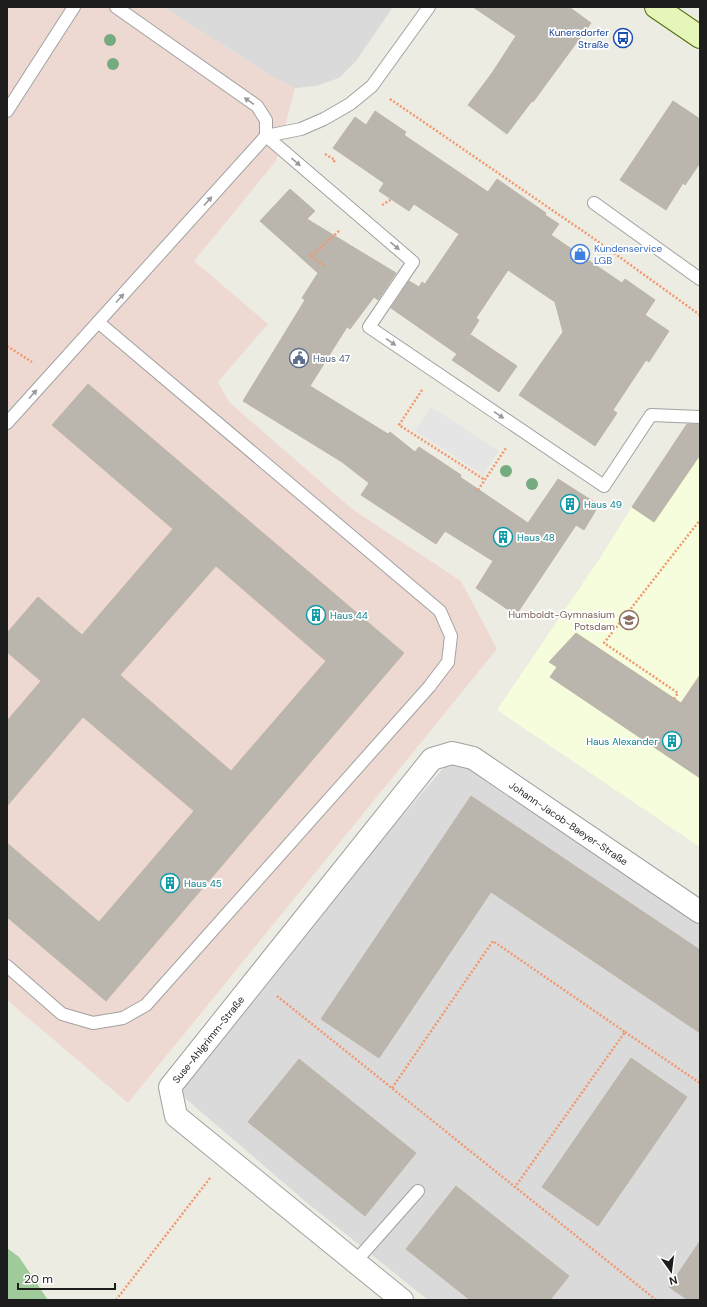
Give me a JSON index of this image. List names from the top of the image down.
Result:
{
  "streets": {
    "street": ["Johann-Jacob-Baeyer-Straße", "Suse-Ahlgrimm-Straße"]
  },
  "crossings": [
    ["Johann-Jacob-Baeyer-Straße", "Suse-Ahlgrimm-Straße"]
  ],
  "places": {
    "bus stop": ["Kunersdorfer Straße"],
    "shop": ["Kundenservice LGB"],
    "public building": ["Haus 47"],
    "building": [
      "Haus 49",
      "Haus 48",
      "Haus 44",
      "Haus Alexander",
      "Haus 45"
    ],
    "school or university": ["Humboldt-Gymnasium Potsdam"]
  },
  "scale_bar": "20 m",
  "north": "bottom"
}
